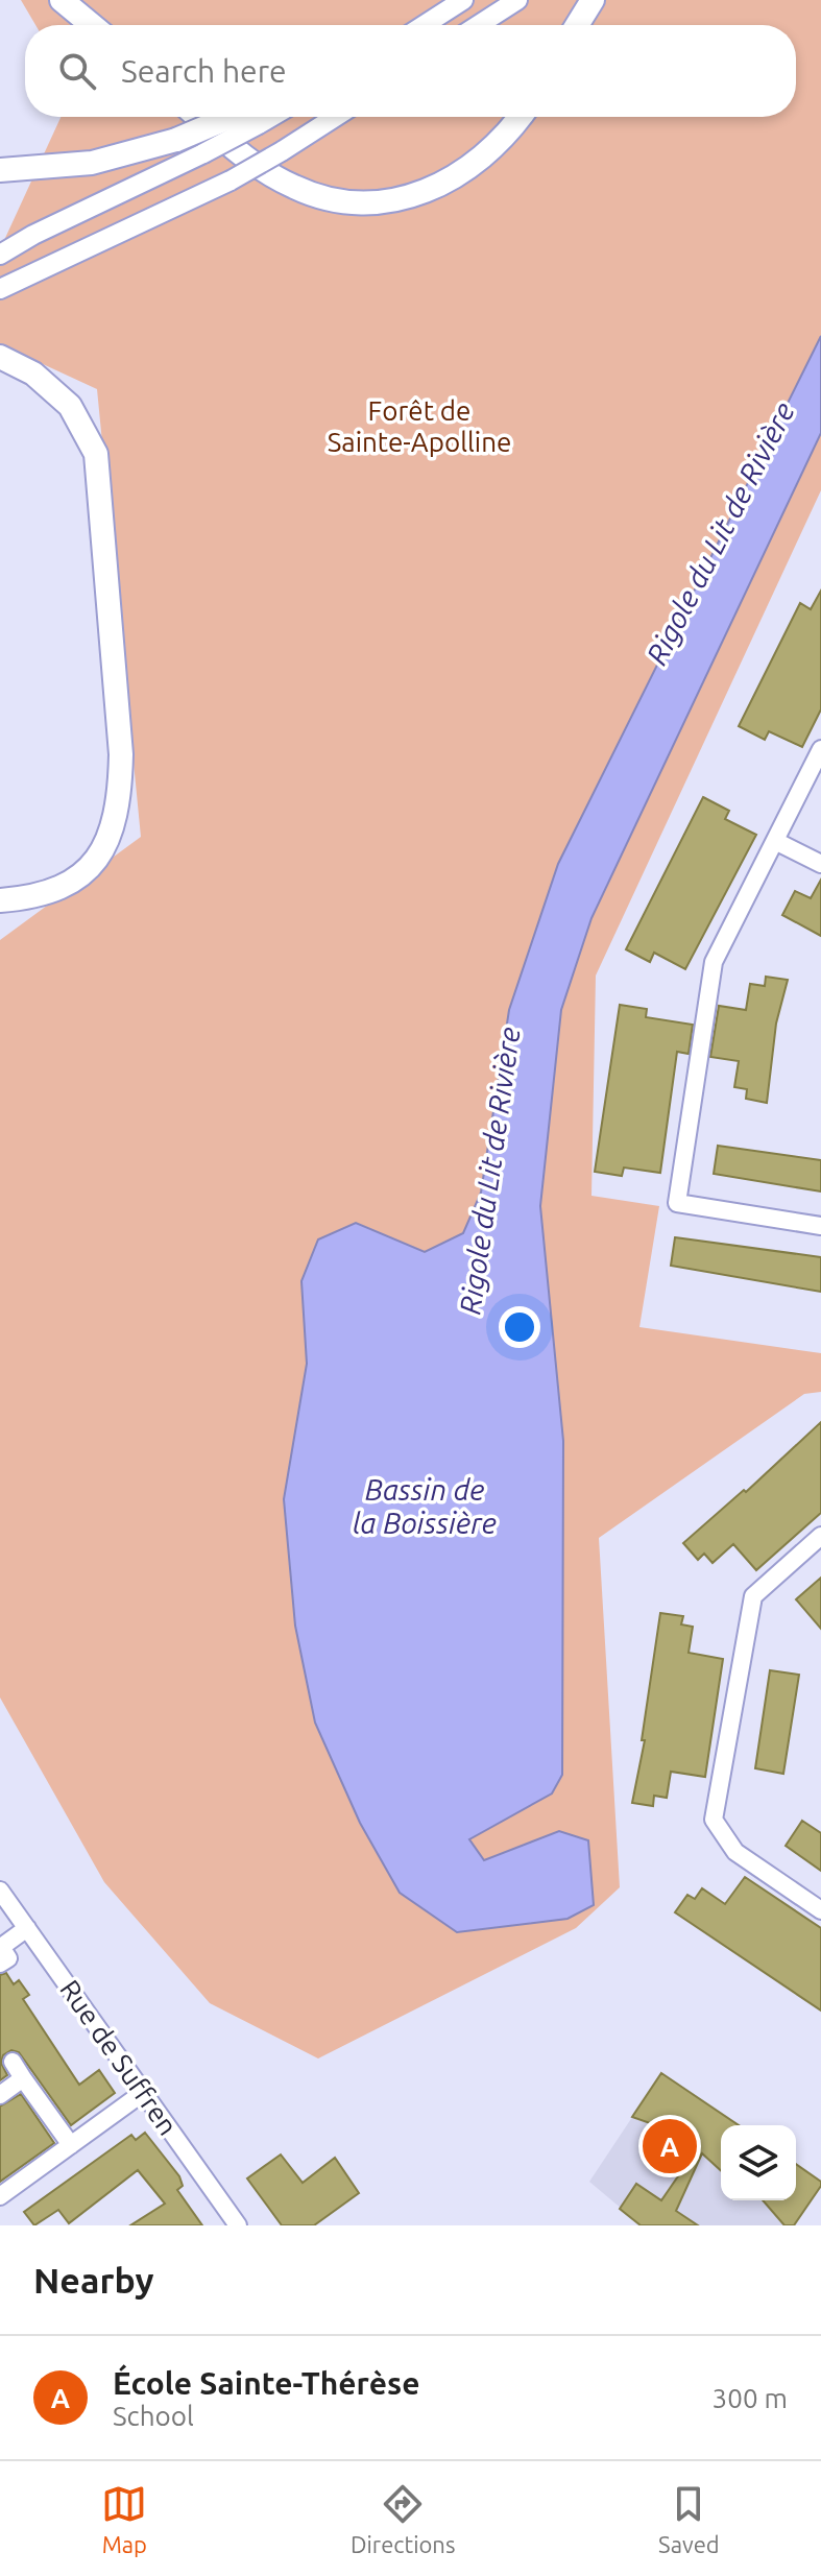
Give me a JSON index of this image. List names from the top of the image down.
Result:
{
  "streets": {
    "street": ["Rue de Suffren"]
  },
  "water": ["Rigole du Lit de Rivière", "Bassin de la Boissière"],
  "parks": ["Forêt de Sainte-Apolline"],
  "page": {
    "search": "Search here",
    "pins": "A",
    "heading": "Nearby",
    "list": [
      {
        "mark": "A",
        "name": "École Sainte-Thérèse",
        "note": "School",
        "value": "300 m"
      }
    ],
    "nav": ["Map", "Directions", "Saved"]
  }
}
